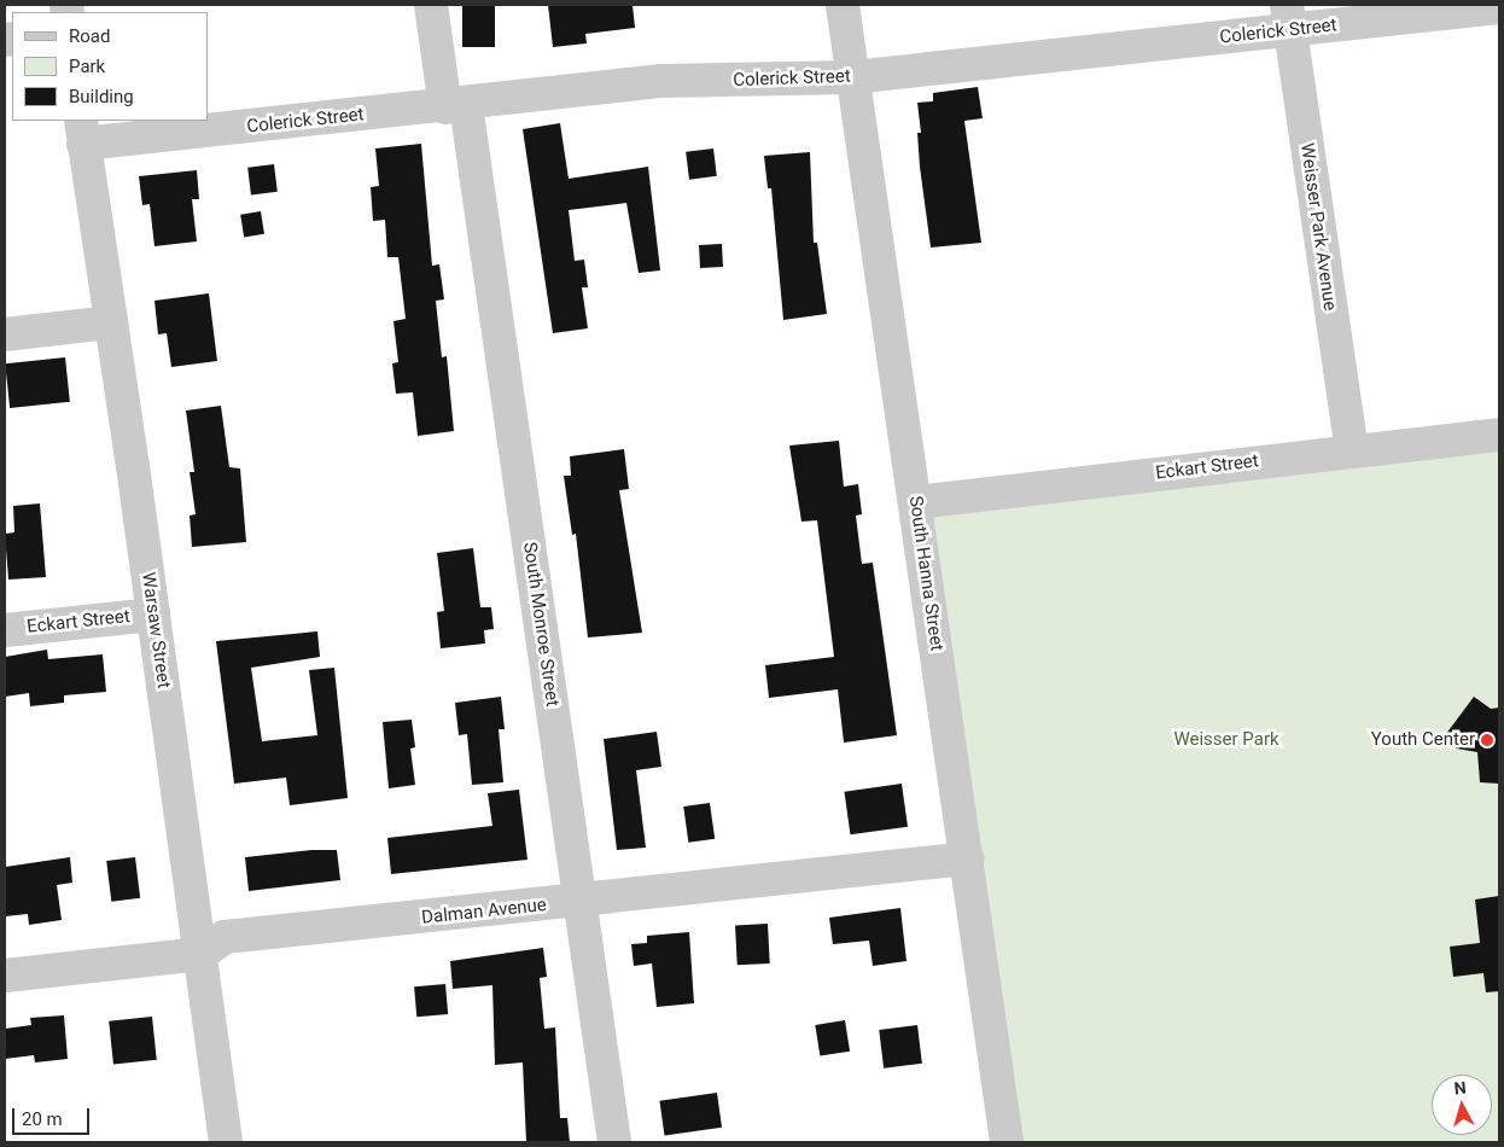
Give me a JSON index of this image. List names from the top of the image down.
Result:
{
  "streets": {
    "street": [
      "Colerick Street",
      "Weisser Park Avenue",
      "Eckart Street",
      "South Hanna Street",
      "South Monroe Street",
      "Warsaw Street",
      "Dalman Avenue"
    ]
  },
  "crossings": [
    ["Colerick Street", "Weisser Park Avenue"],
    ["Colerick Street", "South Hanna Street"],
    ["Colerick Street", "South Monroe Street"],
    ["Colerick Street", "Warsaw Street"],
    ["Weisser Park Avenue", "Eckart Street"],
    ["Eckart Street", "South Hanna Street"],
    ["Eckart Street", "Warsaw Street"],
    ["South Hanna Street", "Dalman Avenue"],
    ["South Monroe Street", "Dalman Avenue"],
    ["Warsaw Street", "Dalman Avenue"]
  ],
  "parks": ["Weisser Park"],
  "places": ["Youth Center"],
  "legend": ["Road", "Park", "Building"],
  "scale_bar": "20 m",
  "north": "top"
}
